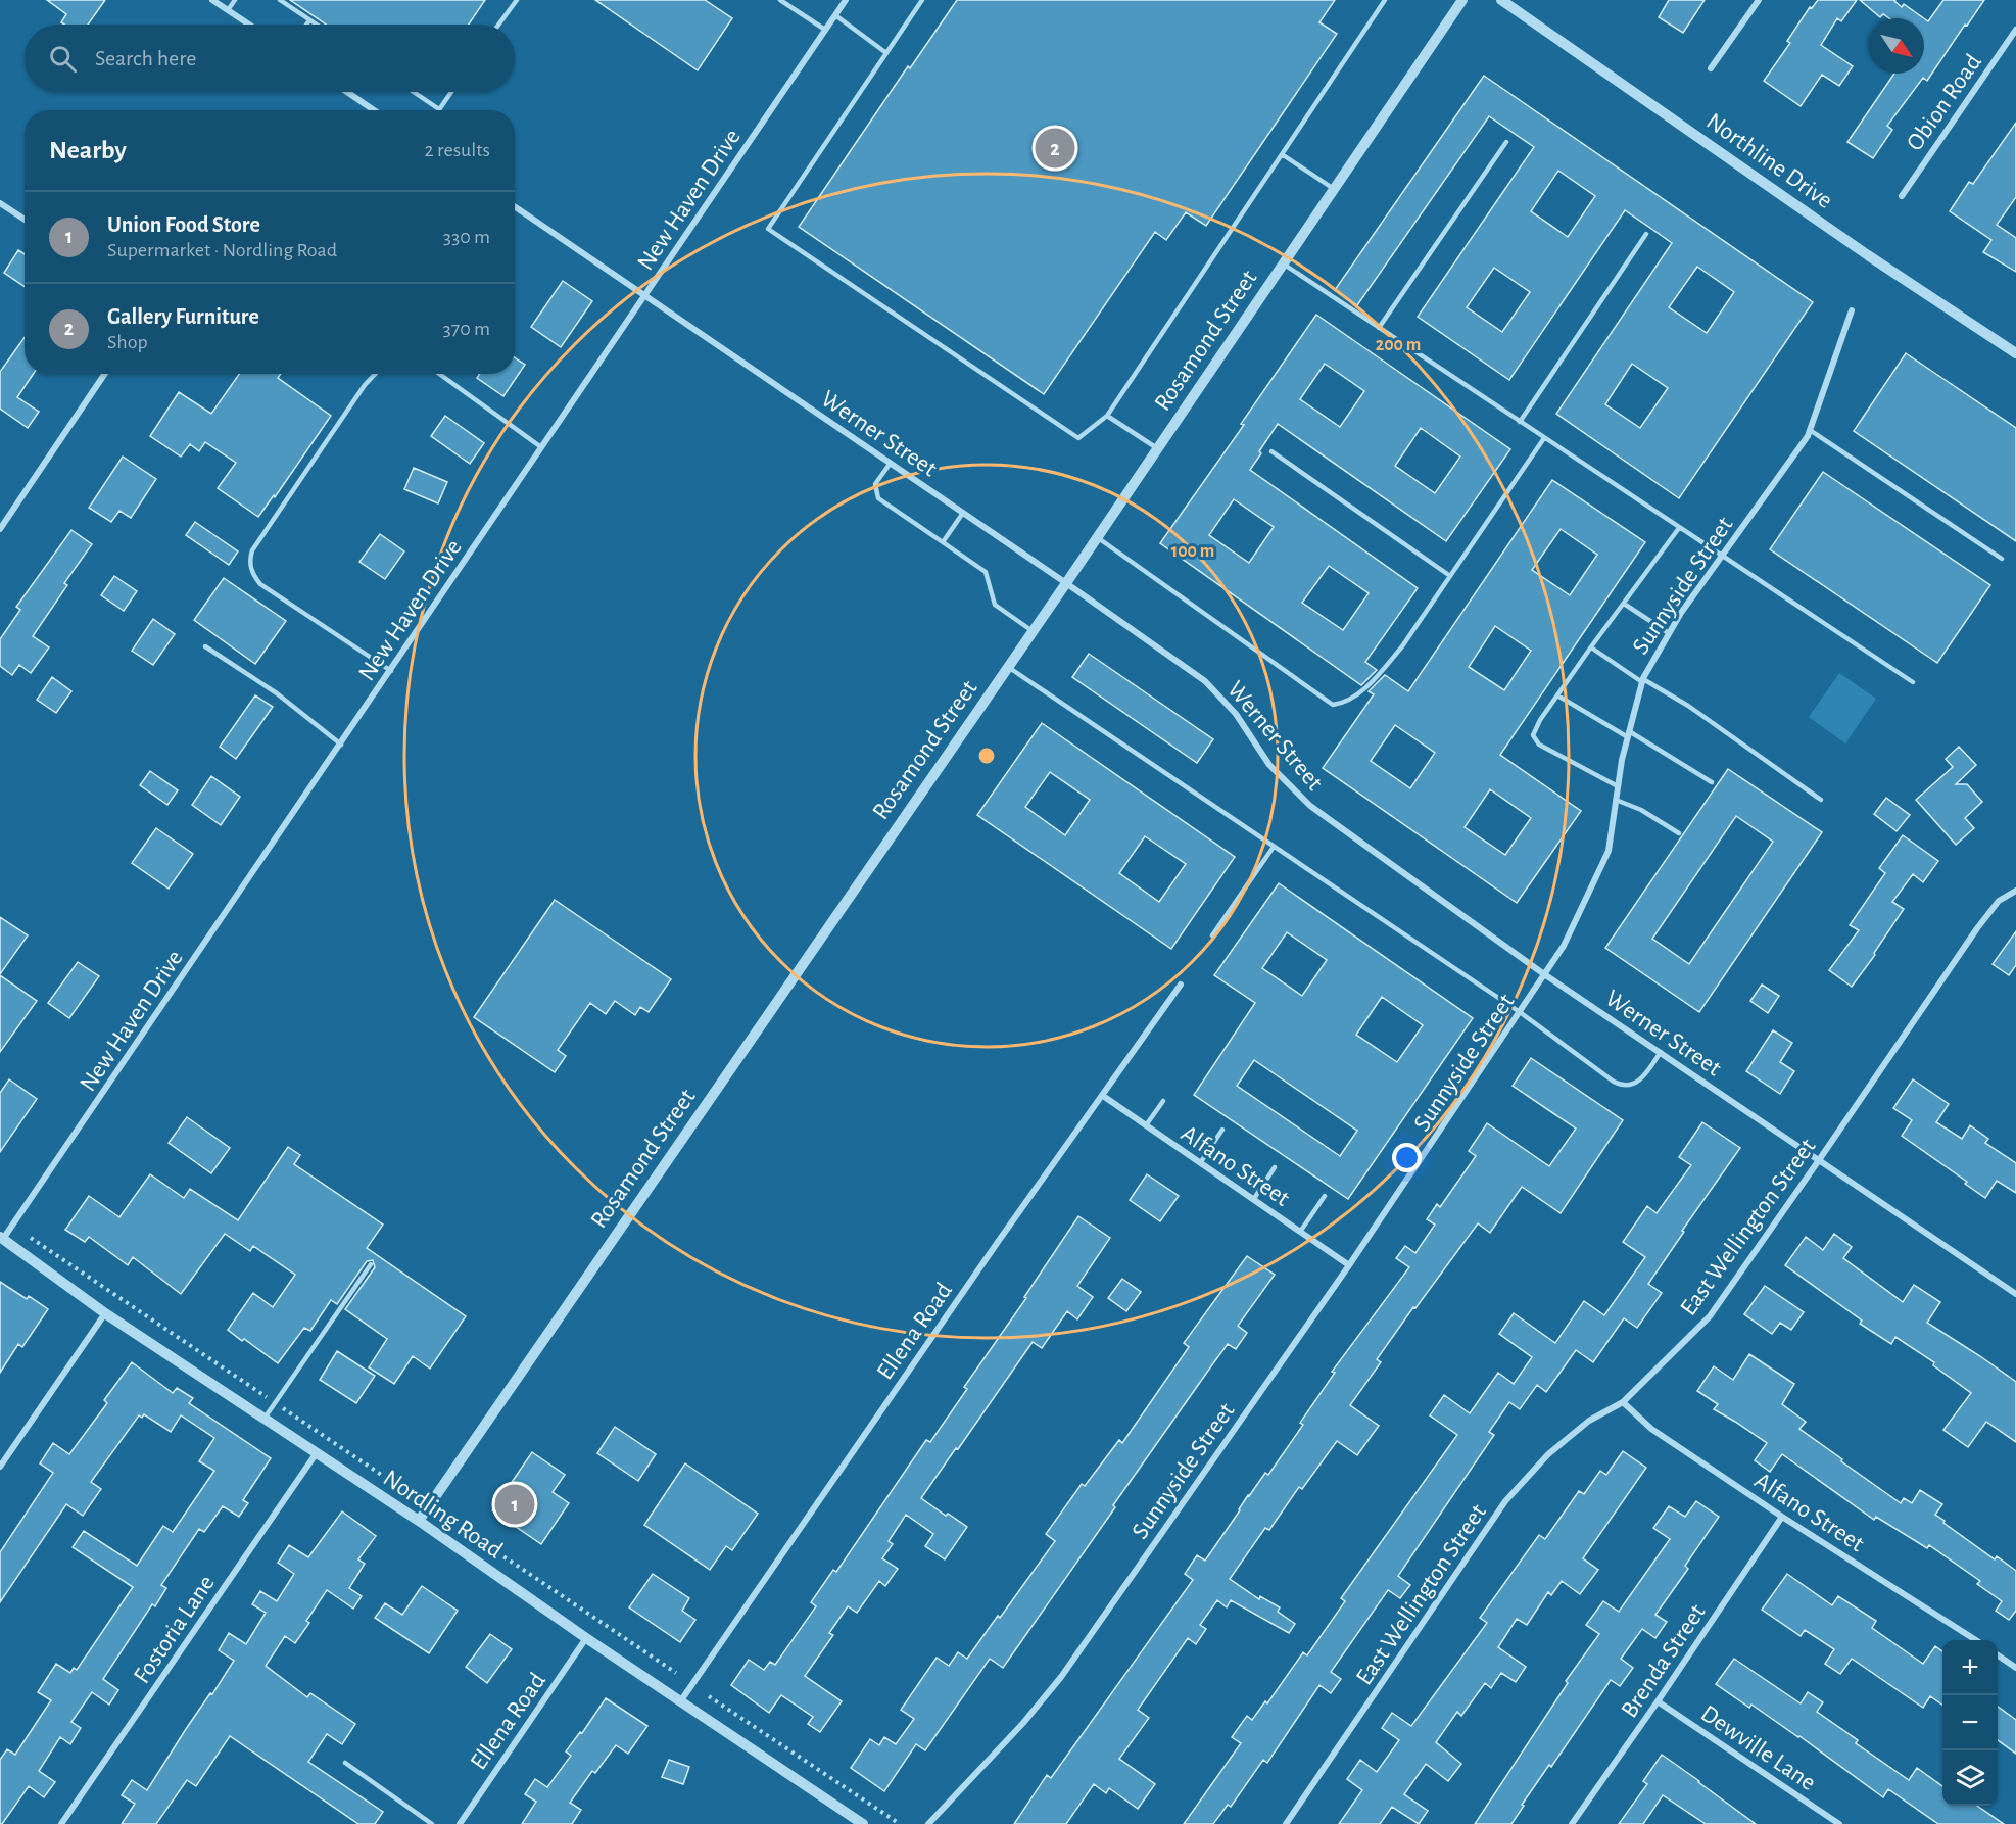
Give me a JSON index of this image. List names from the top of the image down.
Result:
{
  "streets": {
    "street": [
      "Obion Road",
      "Northline Drive",
      "New Haven Drive",
      "Rosamond Street",
      "Werner Street",
      "Sunnyside Street",
      "Alfano Street",
      "East Wellington Street",
      "Ellena Road",
      "Nordling Road",
      "Fostoria Lane",
      "Brenda Street",
      "Dewville Lane"
    ]
  },
  "crossings": [
    ["New Haven Drive", "Werner Street"],
    ["New Haven Drive", "Nordling Road"],
    ["Rosamond Street", "Werner Street"],
    ["Rosamond Street", "Nordling Road"],
    ["Werner Street", "Sunnyside Street"],
    ["Werner Street", "East Wellington Street"],
    ["Sunnyside Street", "Alfano Street"],
    ["Alfano Street", "East Wellington Street"],
    ["Alfano Street", "Ellena Road"],
    ["Alfano Street", "Brenda Street"],
    ["Ellena Road", "Nordling Road"],
    ["Nordling Road", "Fostoria Lane"],
    ["Brenda Street", "Dewville Lane"]
  ],
  "north": "bottom right",
  "page": {
    "search": "Search here",
    "heading": ["Nearby", "2 results"],
    "pins": ["2", "1"],
    "list": [
      {
        "mark": "1",
        "name": "Union Food Store",
        "note": "Supermarket · Nordling Road",
        "value": "330 m"
      },
      {
        "mark": "2",
        "name": "Gallery Furniture",
        "note": "Shop",
        "value": "370 m"
      }
    ],
    "map_buttons": ["+", "−"]
  },
  "rings": ["200 m", "100 m"]
}
